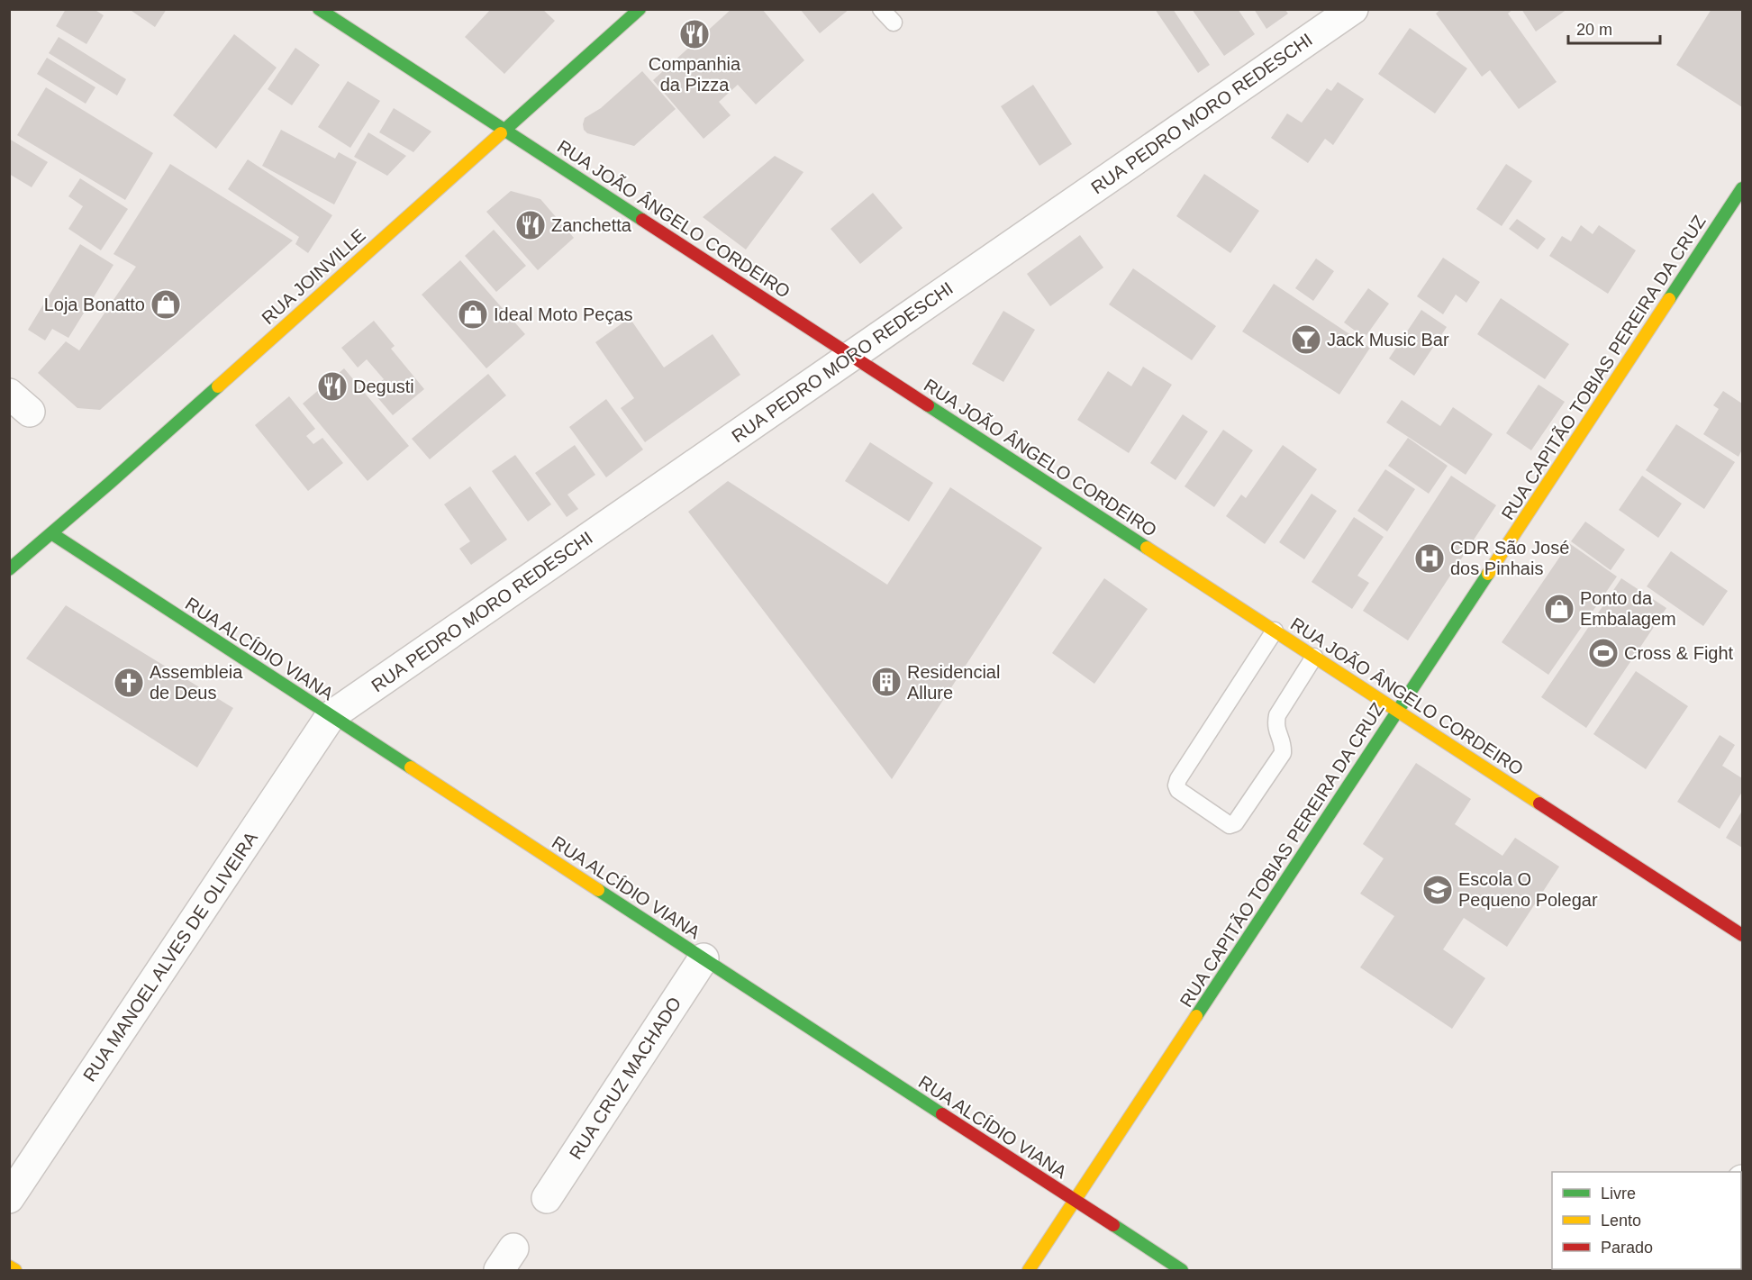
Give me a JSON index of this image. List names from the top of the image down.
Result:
{
  "streets": {
    "street": [
      "RUA PEDRO MORO REDESCHI",
      "RUA JOÃO ÂNGELO CORDEIRO",
      "RUA JOINVILLE",
      "RUA CAPITÃO TOBIAS PEREIRA DA CRUZ",
      "RUA ALCÍDIO VIANA",
      "RUA MANOEL ALVES DE OLIVEIRA",
      "RUA CRUZ MACHADO"
    ]
  },
  "crossings": [
    ["RUA PEDRO MORO REDESCHI", "RUA JOÃO ÂNGELO CORDEIRO"],
    ["RUA PEDRO MORO REDESCHI", "RUA ALCÍDIO VIANA"],
    ["RUA PEDRO MORO REDESCHI", "RUA MANOEL ALVES DE OLIVEIRA"],
    ["RUA JOÃO ÂNGELO CORDEIRO", "RUA JOINVILLE"],
    ["RUA JOÃO ÂNGELO CORDEIRO", "RUA CAPITÃO TOBIAS PEREIRA DA CRUZ"],
    ["RUA JOINVILLE", "RUA ALCÍDIO VIANA"],
    ["RUA CAPITÃO TOBIAS PEREIRA DA CRUZ", "RUA ALCÍDIO VIANA"],
    ["RUA ALCÍDIO VIANA", "RUA MANOEL ALVES DE OLIVEIRA"],
    ["RUA ALCÍDIO VIANA", "RUA CRUZ MACHADO"]
  ],
  "places": {
    "restaurant": ["Companhia da Pizza", "Zanchetta", "Degusti"],
    "shop": ["Loja Bonatto", "Ideal Moto Peças", "Ponto da Embalagem"],
    "bar": ["Jack Music Bar"],
    "hospital": ["CDR São José dos Pinhais"],
    "sports": ["Cross & Fight"],
    "building": ["Residencial Allure"],
    "church": ["Assembleia de Deus"],
    "school or university": ["Escola O Pequeno Polegar"]
  },
  "legend": ["Livre", "Lento", "Parado"],
  "scale_bar": "20 m"
}
